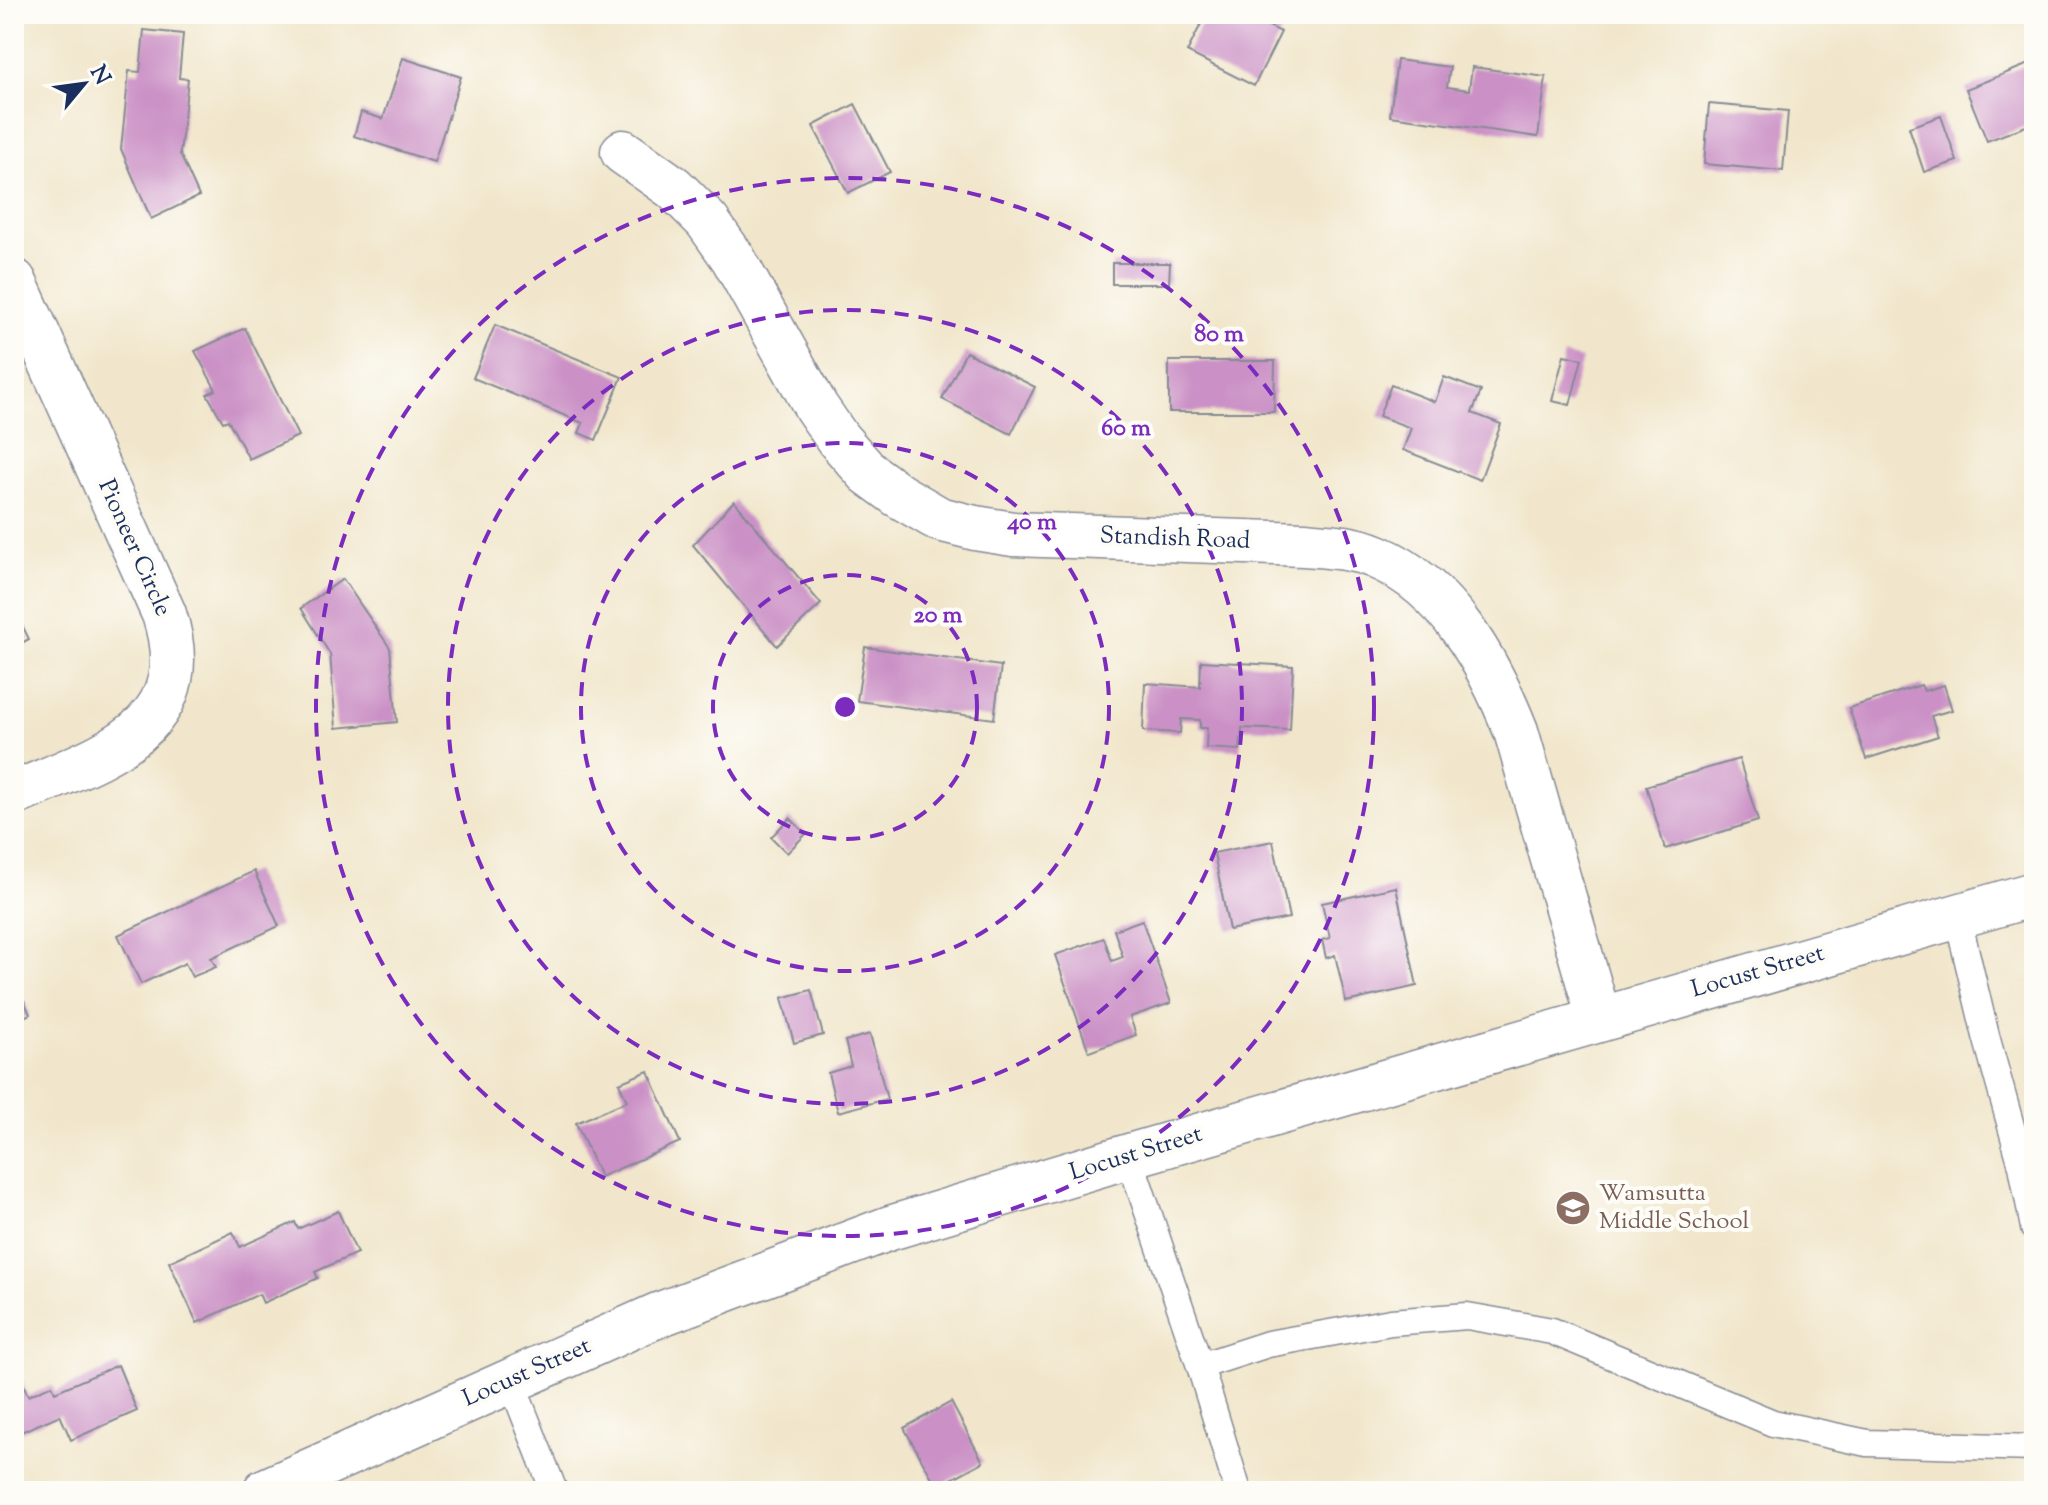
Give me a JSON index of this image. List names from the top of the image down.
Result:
{
  "streets": {
    "street": ["Standish Road", "Pioneer Circle", "Locust Street"]
  },
  "crossings": [
    ["Standish Road", "Locust Street"]
  ],
  "places": {
    "school or university": ["Wamsutta Middle School"]
  },
  "north": "top right",
  "rings": [
    "80 m",
    "60 m",
    "40 m",
    "20 m"
  ]
}
